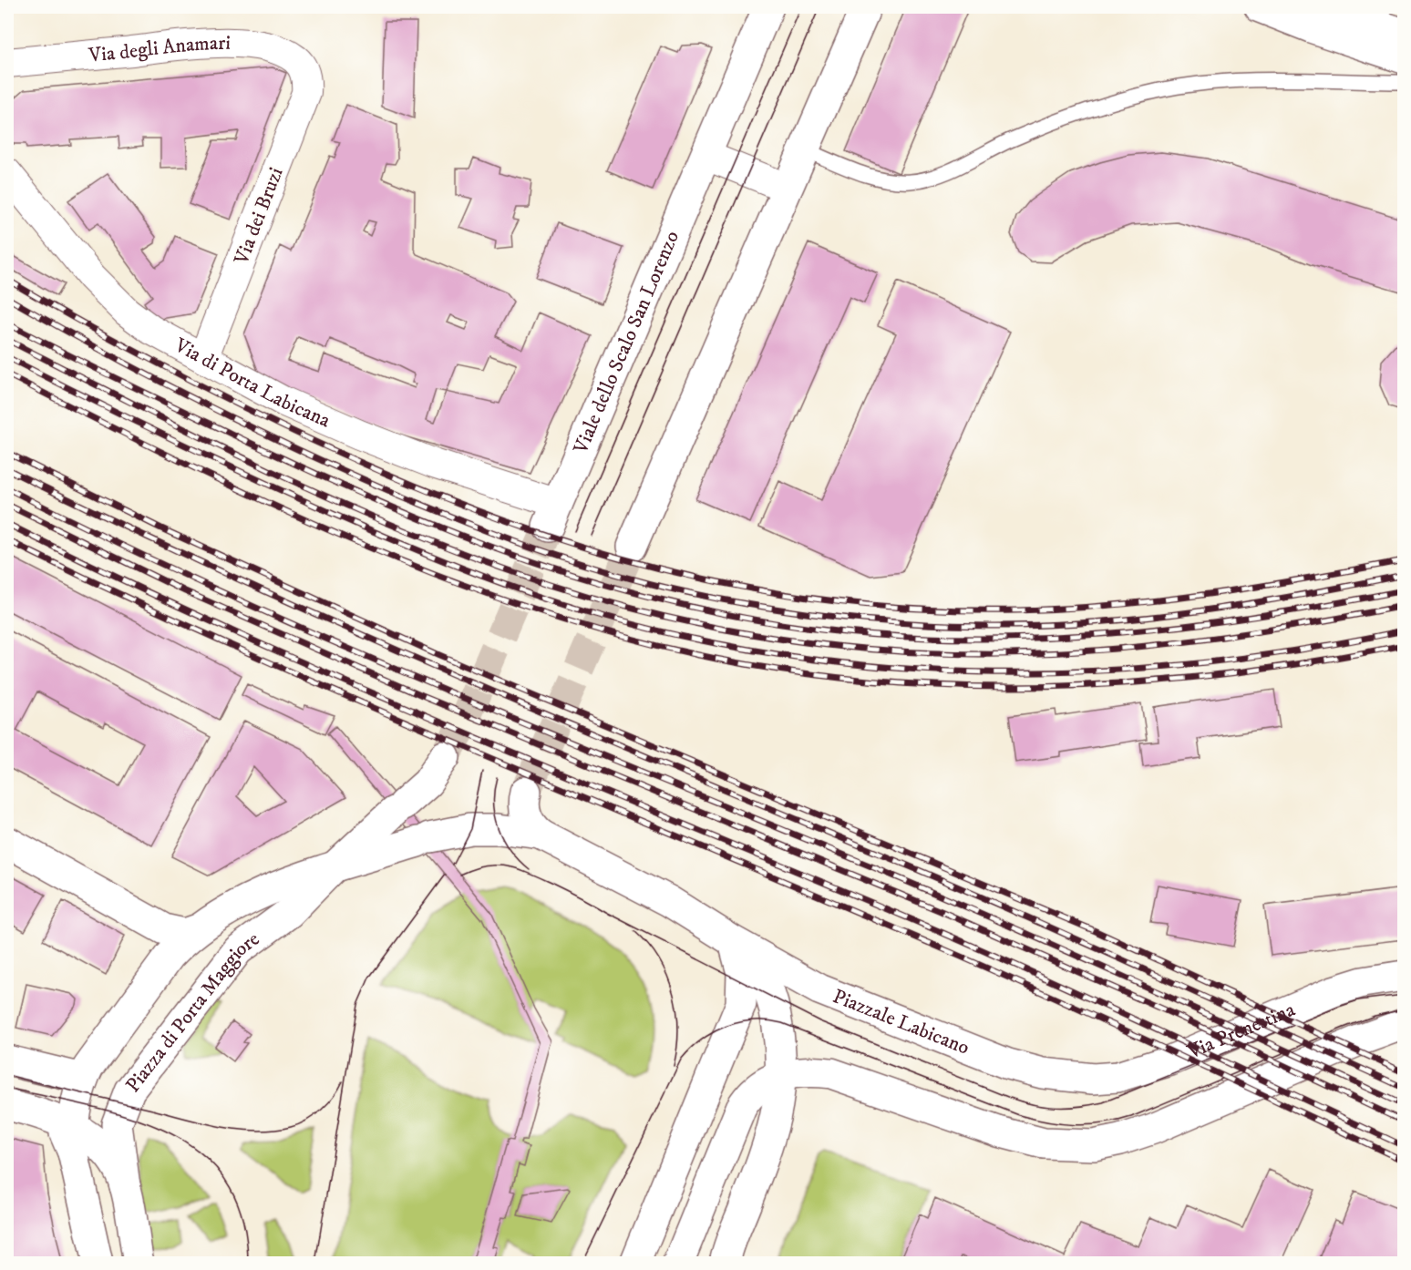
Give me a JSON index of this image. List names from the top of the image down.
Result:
{
  "streets": {
    "main road": [
      "Viale dello Scalo San Lorenzo",
      "Piazza di Porta Maggiore",
      "Piazzale Labicano",
      "Via Prenestina"
    ],
    "street": ["Via degli Anamari", "Via dei Bruzi", "Via di Porta Labicana"]
  },
  "crossings": [
    ["Via degli Anamari", "Via dei Bruzi"],
    ["Via dei Bruzi", "Via di Porta Labicana"],
    ["Viale dello Scalo San Lorenzo", "Via di Porta Labicana"],
    ["Piazza di Porta Maggiore", "Piazzale Labicano"],
    ["Piazzale Labicano", "Via Prenestina"]
  ]
}
